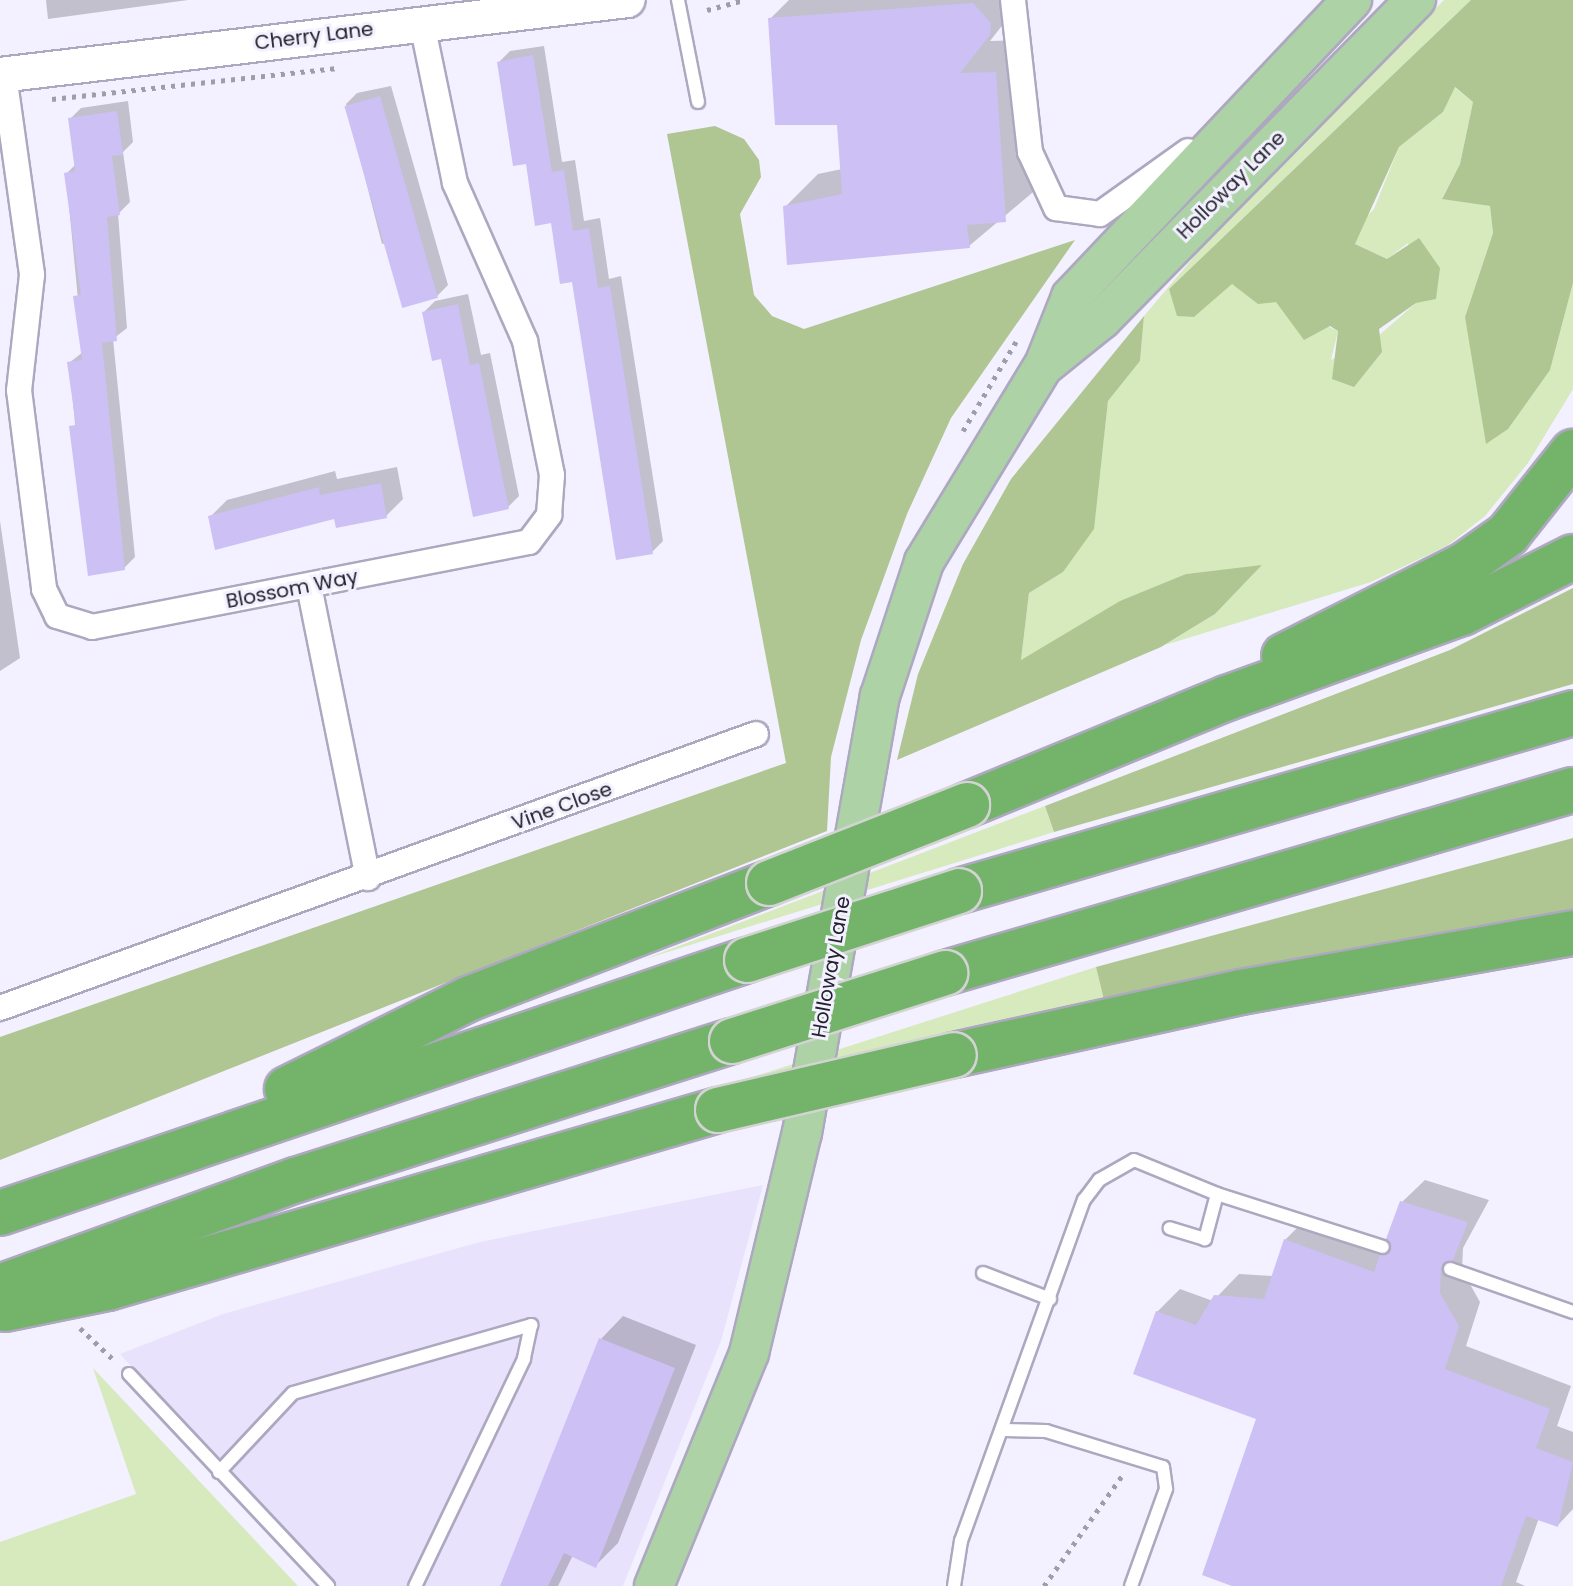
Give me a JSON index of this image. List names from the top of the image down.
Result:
{
  "streets": {
    "main road": ["Holloway Lane"],
    "street": ["Cherry Lane", "Blossom Way", "Vine Close"]
  },
  "crossings": [
    ["Cherry Lane", "Blossom Way"]
  ]
}
